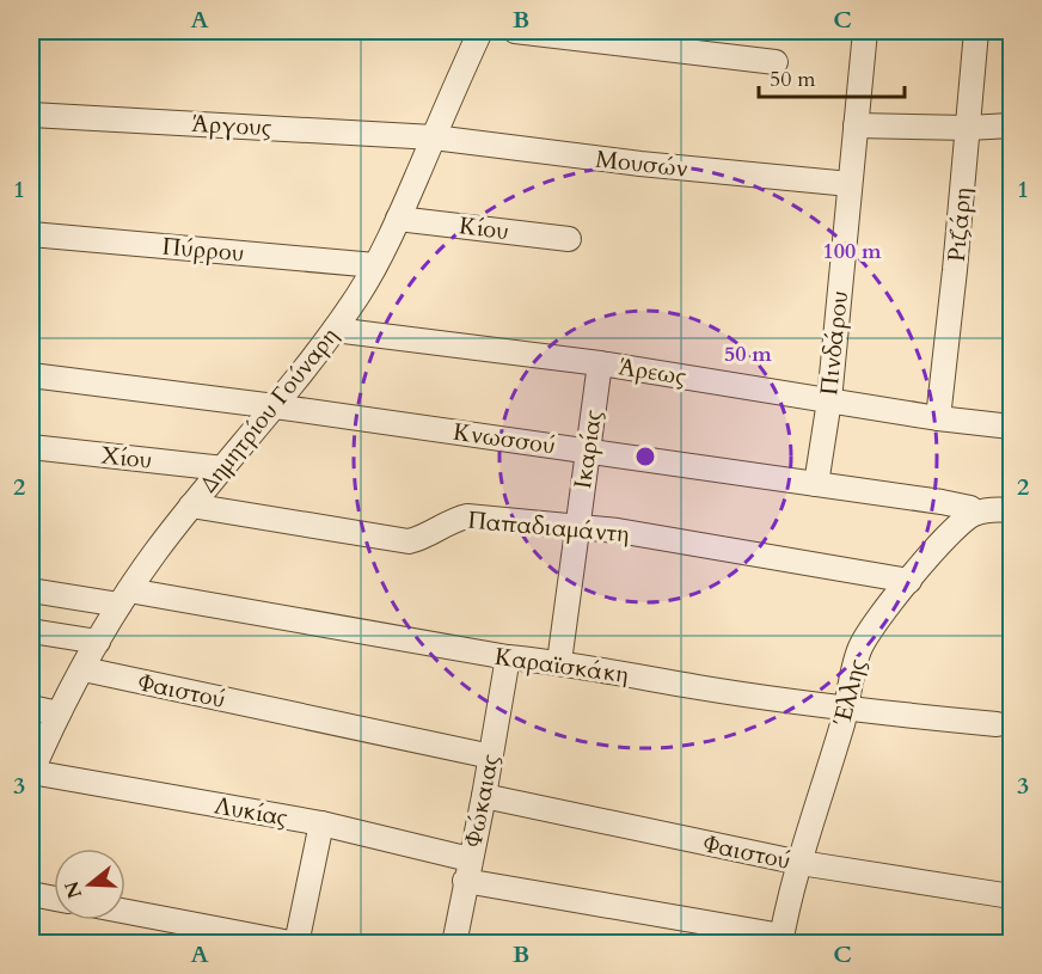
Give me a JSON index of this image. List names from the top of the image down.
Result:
{
  "streets": {
    "street": [
      "Άργους",
      "Μουσών",
      "Ριζάρη",
      "Κίου",
      "Πύρρου",
      "Πινδάρου",
      "Άρεως",
      "Δημητρίου Γούναρη",
      "Κνωσσού",
      "Ικαρίας",
      "Χίου",
      "Παπαδιαμάντη",
      "Καραϊσκάκη",
      "Φαιστού",
      "Έλλης",
      "Φώκαιας",
      "Λυκίας"
    ]
  },
  "crossings": [
    ["Άργους", "Μουσών"],
    ["Άργους", "Δημητρίου Γούναρη"],
    ["Μουσών", "Πινδάρου"],
    ["Μουσών", "Δημητρίου Γούναρη"],
    ["Ριζάρη", "Άρεως"],
    ["Κίου", "Δημητρίου Γούναρη"],
    ["Πύρρου", "Δημητρίου Γούναρη"],
    ["Πινδάρου", "Άρεως"],
    ["Πινδάρου", "Κνωσσού"],
    ["Άρεως", "Δημητρίου Γούναρη"],
    ["Άρεως", "Ικαρίας"],
    ["Δημητρίου Γούναρη", "Κνωσσού"],
    ["Δημητρίου Γούναρη", "Χίου"],
    ["Δημητρίου Γούναρη", "Παπαδιαμάντη"],
    ["Δημητρίου Γούναρη", "Καραϊσκάκη"],
    ["Δημητρίου Γούναρη", "Φαιστού"],
    ["Δημητρίου Γούναρη", "Λυκίας"],
    ["Κνωσσού", "Ικαρίας"],
    ["Κνωσσού", "Έλλης"],
    ["Ικαρίας", "Παπαδιαμάντη"],
    ["Ικαρίας", "Καραϊσκάκη"],
    ["Παπαδιαμάντη", "Έλλης"],
    ["Καραϊσκάκη", "Έλλης"],
    ["Καραϊσκάκη", "Φώκαιας"],
    ["Φαιστού", "Έλλης"],
    ["Φαιστού", "Φώκαιας"],
    ["Έλλης", "Λυκίας"],
    ["Φώκαιας", "Λυκίας"]
  ],
  "scale_bar": "50 m",
  "north": "left",
  "grid": {
    "columns": ["A", "B", "C"],
    "rows": ["1", "2", "3"]
  },
  "rings": ["100 m", "50 m"]
}
